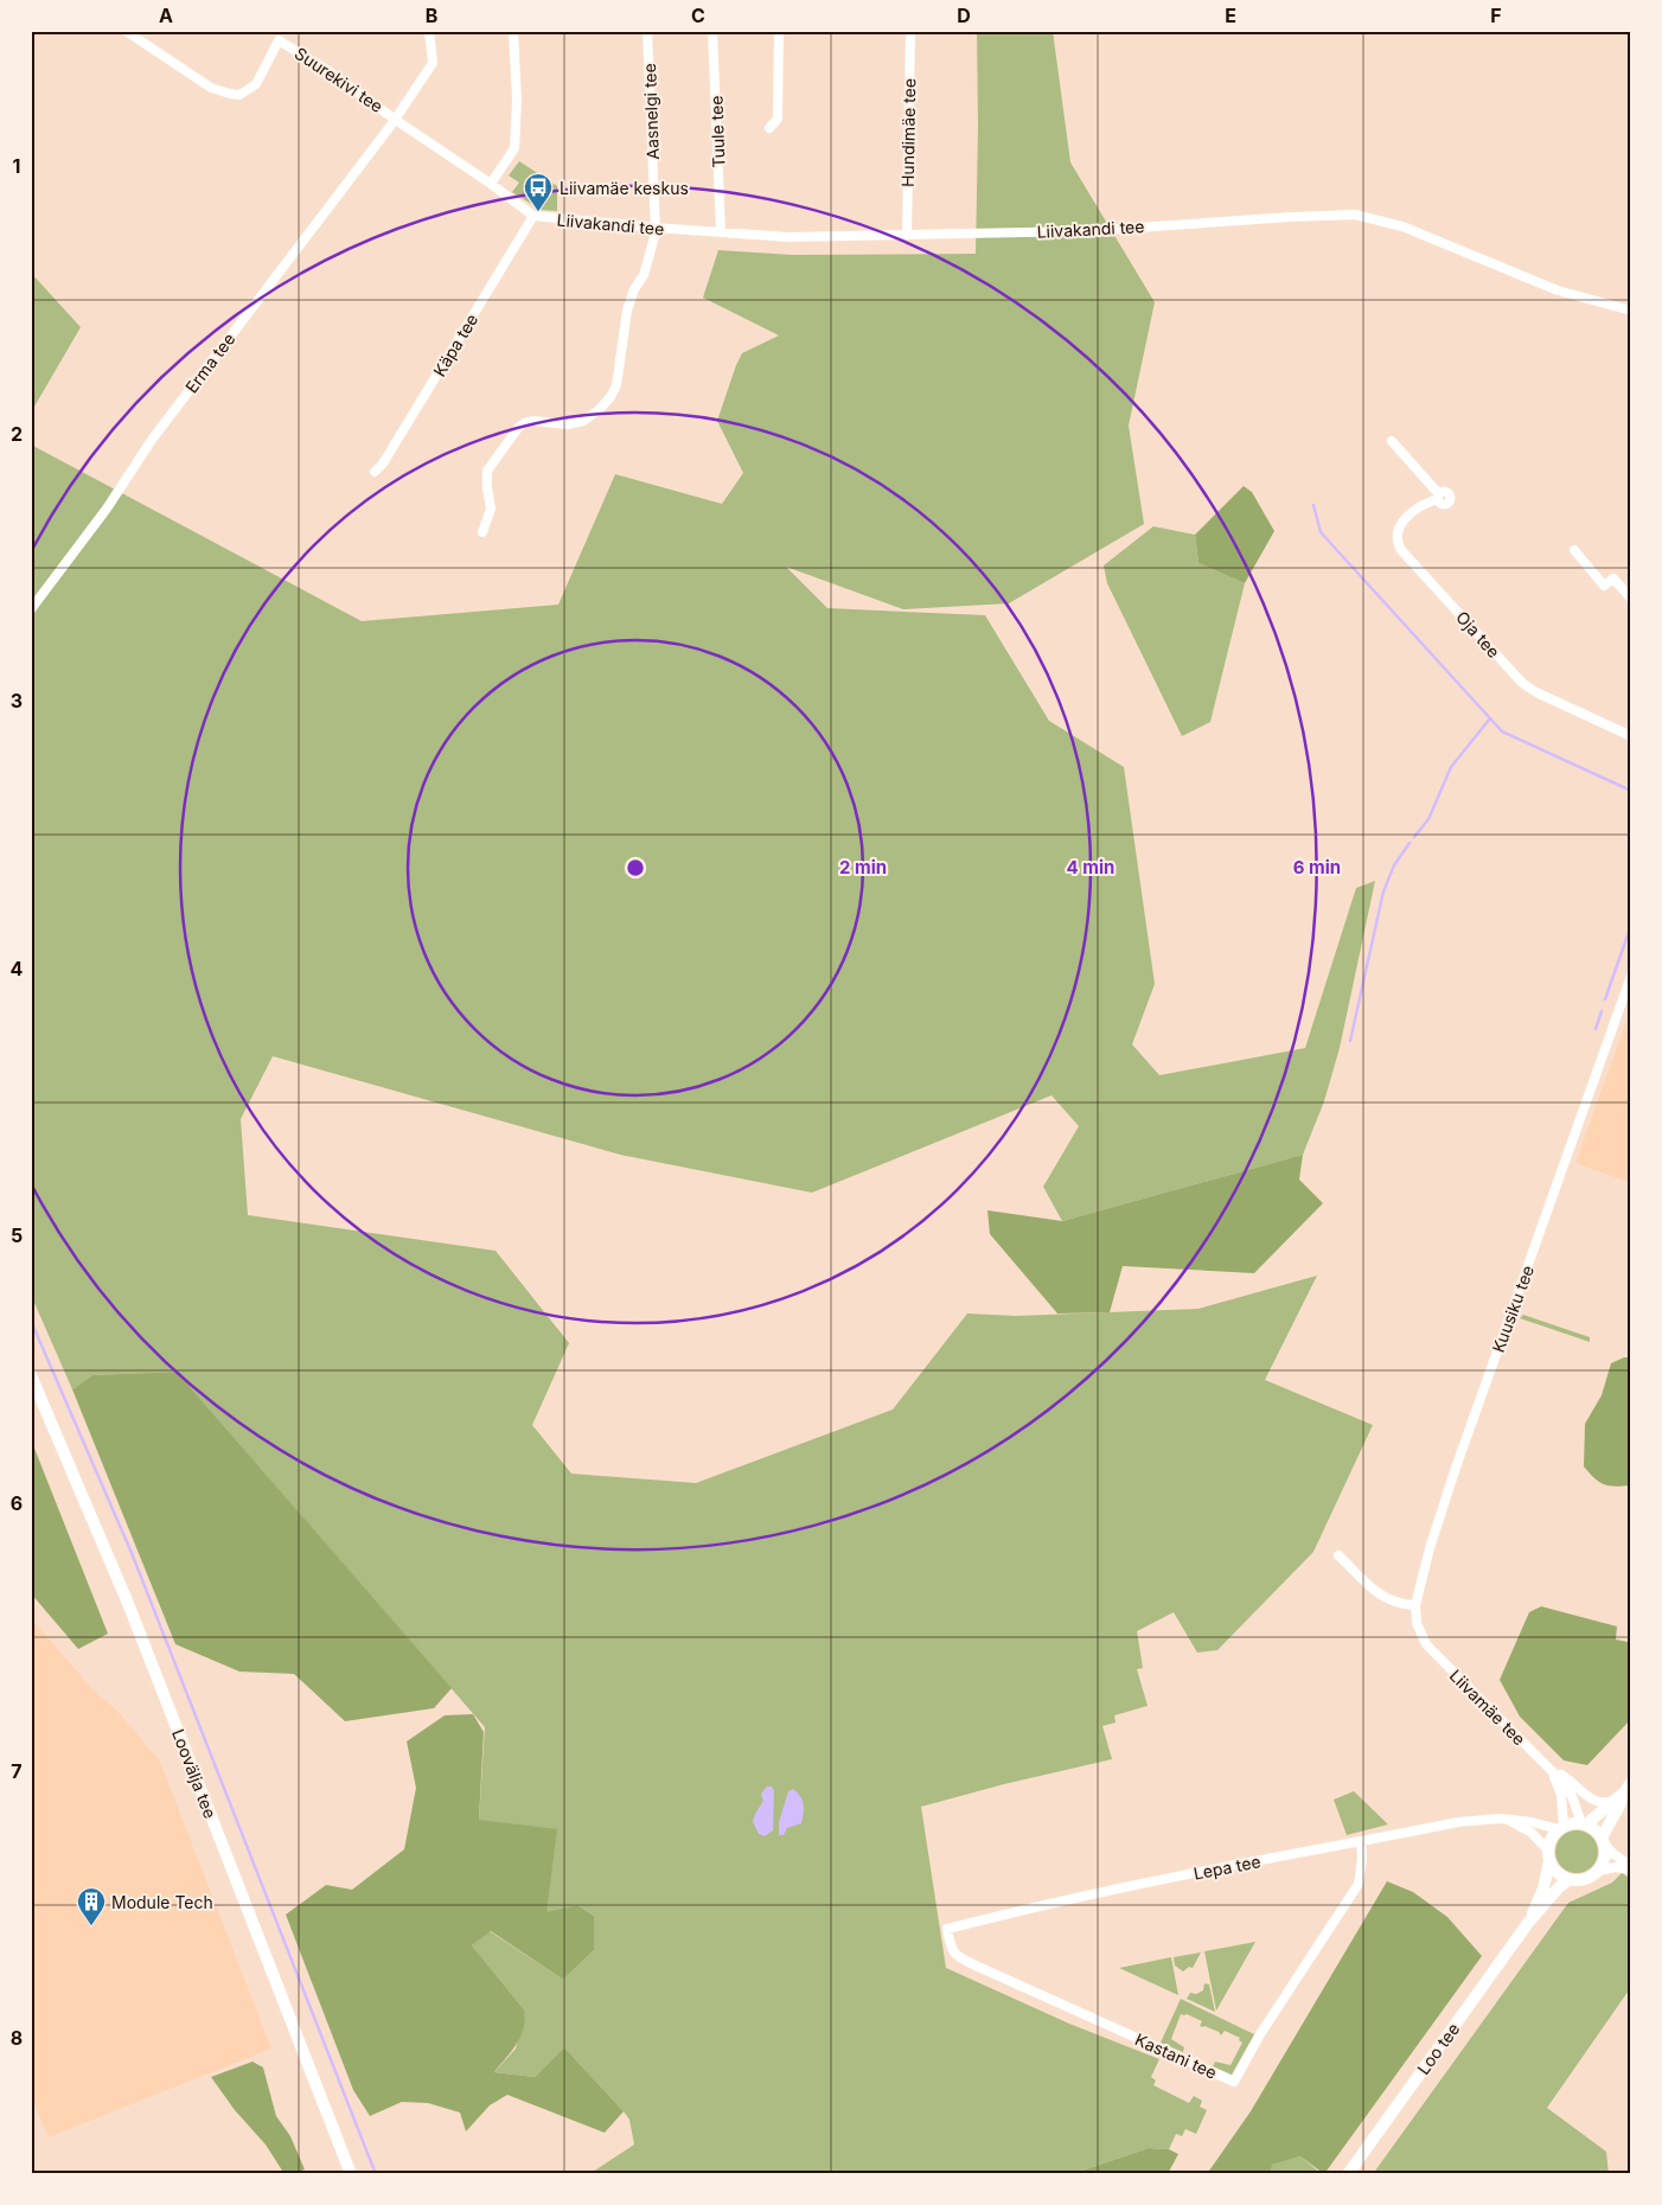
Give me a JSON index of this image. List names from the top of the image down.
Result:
{
  "streets": {
    "street": [
      "Suurekivi tee",
      "Aasnelgi tee",
      "Tuule tee",
      "Hundimäe tee",
      "Liivakandi tee",
      "Käpa tee",
      "Erma tee",
      "Oja tee",
      "Kuusiku tee",
      "Liivamäe tee",
      "Loovälja tee",
      "Lepa tee",
      "Loo tee",
      "Kastani tee"
    ]
  },
  "crossings": [
    ["Suurekivi tee", "Liivakandi tee"],
    ["Suurekivi tee", "Käpa tee"],
    ["Suurekivi tee", "Erma tee"],
    ["Aasnelgi tee", "Liivakandi tee"],
    ["Tuule tee", "Liivakandi tee"],
    ["Hundimäe tee", "Liivakandi tee"],
    ["Liivakandi tee", "Käpa tee"],
    ["Kuusiku tee", "Liivamäe tee"],
    ["Liivamäe tee", "Lepa tee"],
    ["Liivamäe tee", "Loo tee"],
    ["Lepa tee", "Loo tee"],
    ["Lepa tee", "Kastani tee"]
  ],
  "places": {
    "bus stop": ["Liivamäe keskus"],
    "building": ["Module Tech"]
  },
  "grid": {
    "columns": [
      "A",
      "B",
      "C",
      "D",
      "E",
      "F"
    ],
    "rows": [
      "1",
      "2",
      "3",
      "4",
      "5",
      "6",
      "7",
      "8"
    ]
  },
  "rings": ["2 min", "4 min", "6 min"]
}
